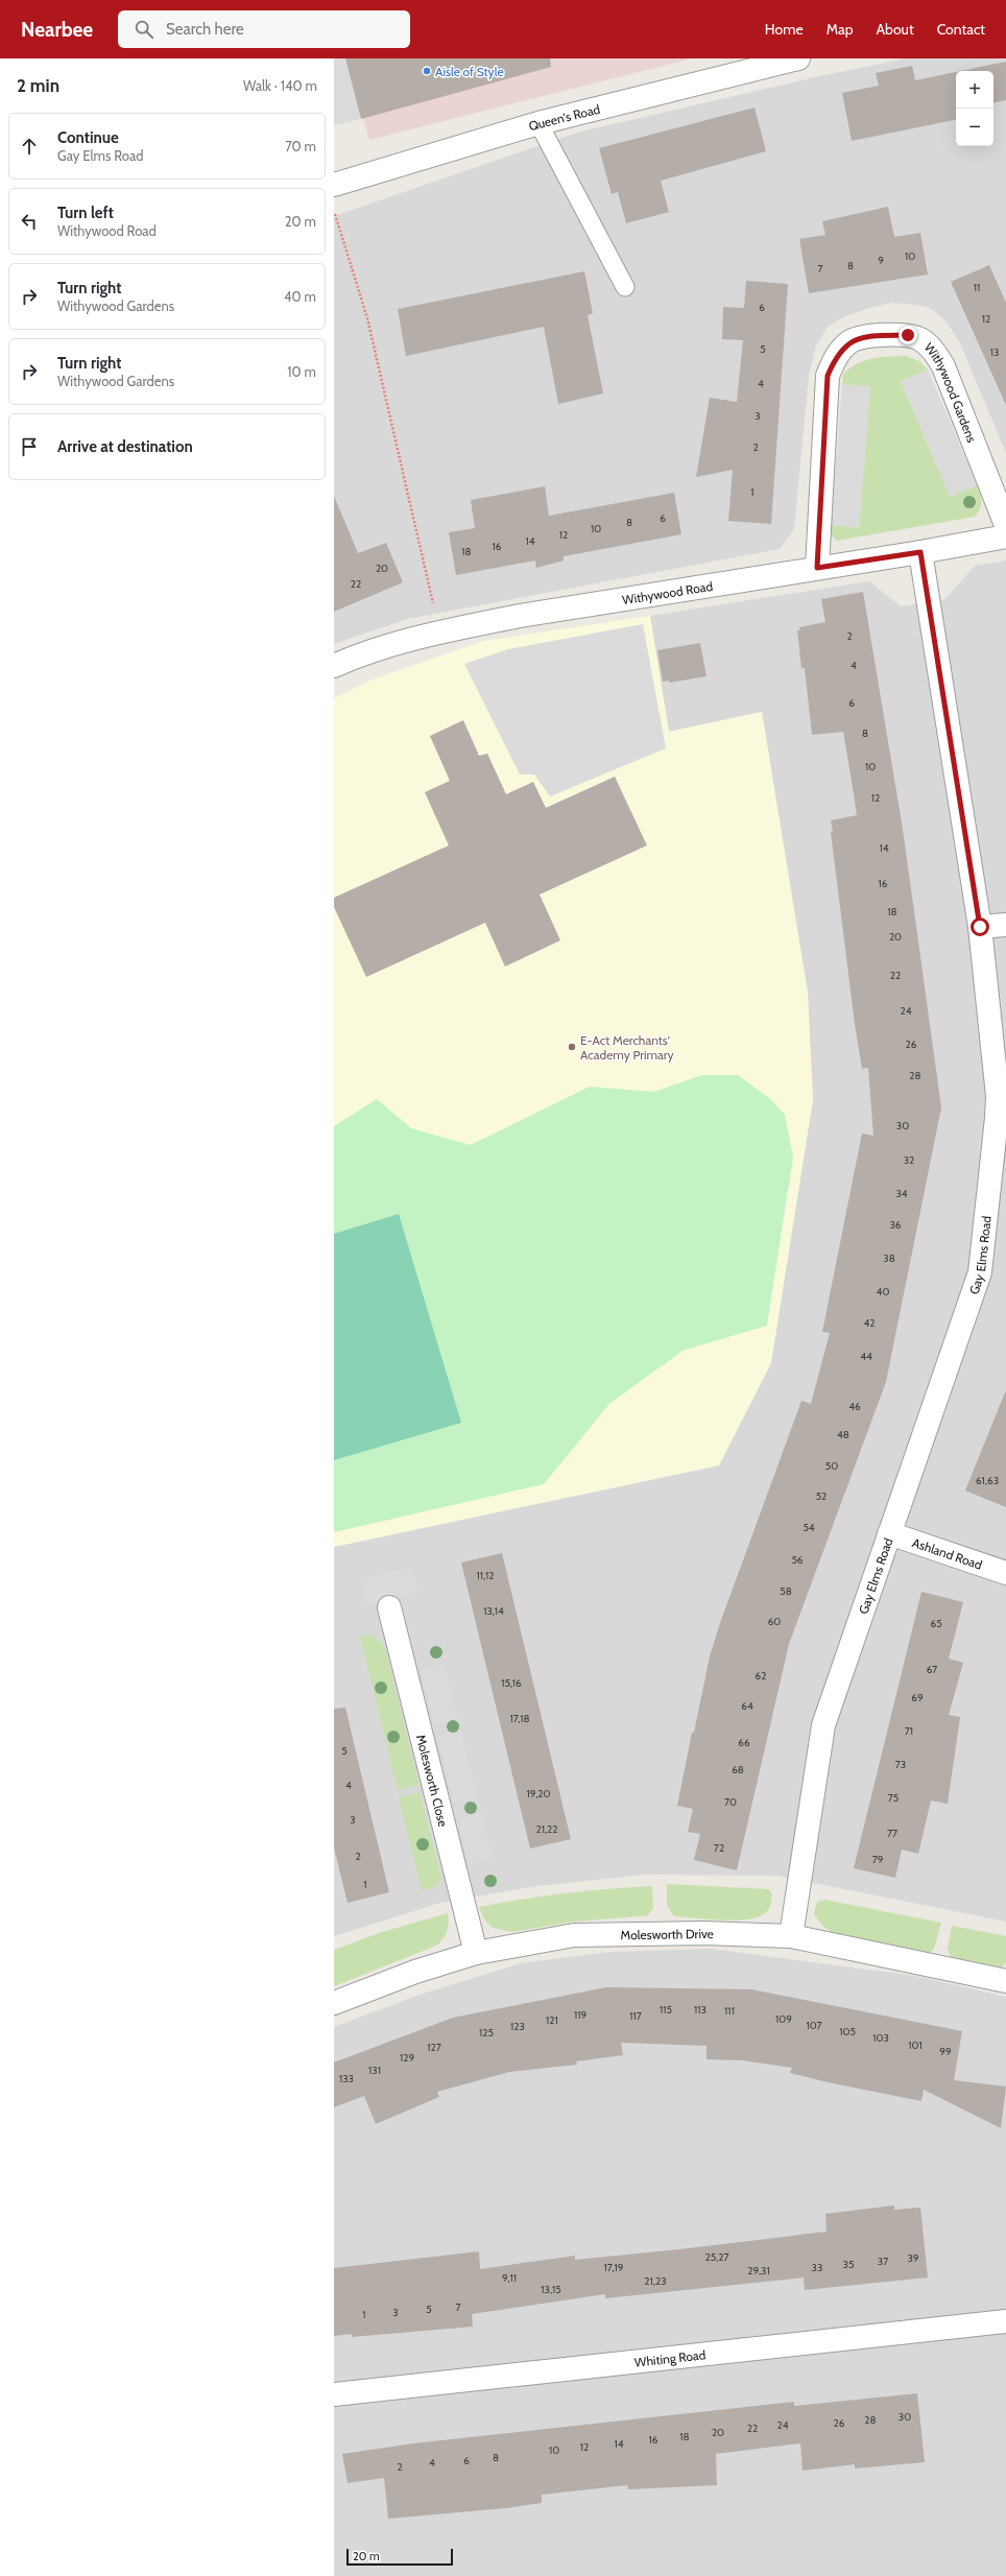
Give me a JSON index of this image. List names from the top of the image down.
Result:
{
  "streets": {
    "street": [
      "Queen's Road",
      "Withywood Gardens",
      "Withywood Road",
      "Gay Elms Road",
      "Ashland Road",
      "Molesworth Close",
      "Molesworth Drive",
      "Whiting Road"
    ]
  },
  "crossings": [
    ["Withywood Gardens", "Withywood Road"],
    ["Withywood Road", "Gay Elms Road"],
    ["Gay Elms Road", "Ashland Road"],
    ["Gay Elms Road", "Molesworth Drive"],
    ["Molesworth Close", "Molesworth Drive"]
  ],
  "places": ["Aisle of Style", "E-Act Merchants' Academy Primary"],
  "house_numbers": [
    "10",
    "9",
    "8",
    "7",
    "11",
    "6",
    "12",
    "5",
    "13",
    "4",
    "3",
    "2",
    "1",
    "6",
    "8",
    "10",
    "12",
    "14",
    "16",
    "18",
    "20",
    "22",
    "2",
    "4",
    "6",
    "8",
    "10",
    "12",
    "14",
    "16",
    "18",
    "20",
    "22",
    "24",
    "26",
    "28",
    "30",
    "32",
    "34",
    "36",
    "38",
    "40",
    "42",
    "44",
    "46",
    "48",
    "50",
    "61,63",
    "52",
    "54",
    "56",
    "11,12",
    "58",
    "13,14",
    "60",
    "65",
    "67",
    "62",
    "15,16",
    "69",
    "64",
    "17,18",
    "71",
    "66",
    "5",
    "73",
    "68",
    "4",
    "19,20",
    "75",
    "70",
    "3",
    "21,22",
    "77",
    "72",
    "2",
    "79",
    "1",
    "115",
    "113",
    "111",
    "119",
    "117",
    "109",
    "121",
    "107",
    "123",
    "105",
    "125",
    "103",
    "101",
    "127",
    "99",
    "129",
    "131",
    "133",
    "25,27",
    "39",
    "37",
    "35",
    "17,19",
    "33",
    "29,31",
    "9,11",
    "21,23",
    "13,15",
    "7",
    "5",
    "3",
    "1",
    "30",
    "28",
    "26",
    "24",
    "22",
    "20",
    "18",
    "16",
    "14",
    "12",
    "10",
    "8",
    "6",
    "4",
    "2"
  ],
  "scale_bar": "20 m",
  "page": {
    "header": "Nearbee",
    "search": "Search here",
    "nav": [
      "Home",
      "Map",
      "About",
      "Contact"
    ],
    "heading": ["2 min", "Walk · 140 m"],
    "map_buttons": ["+", "−"],
    "list": [
      ["Continue", "Gay Elms Road", "70 m"],
      ["Turn left", "Withywood Road", "20 m"],
      ["Turn right", "Withywood Gardens", "40 m"],
      ["Turn right", "Withywood Gardens", "10 m"],
      "Arrive at destination"
    ],
    "scale": "20 m"
  }
}
